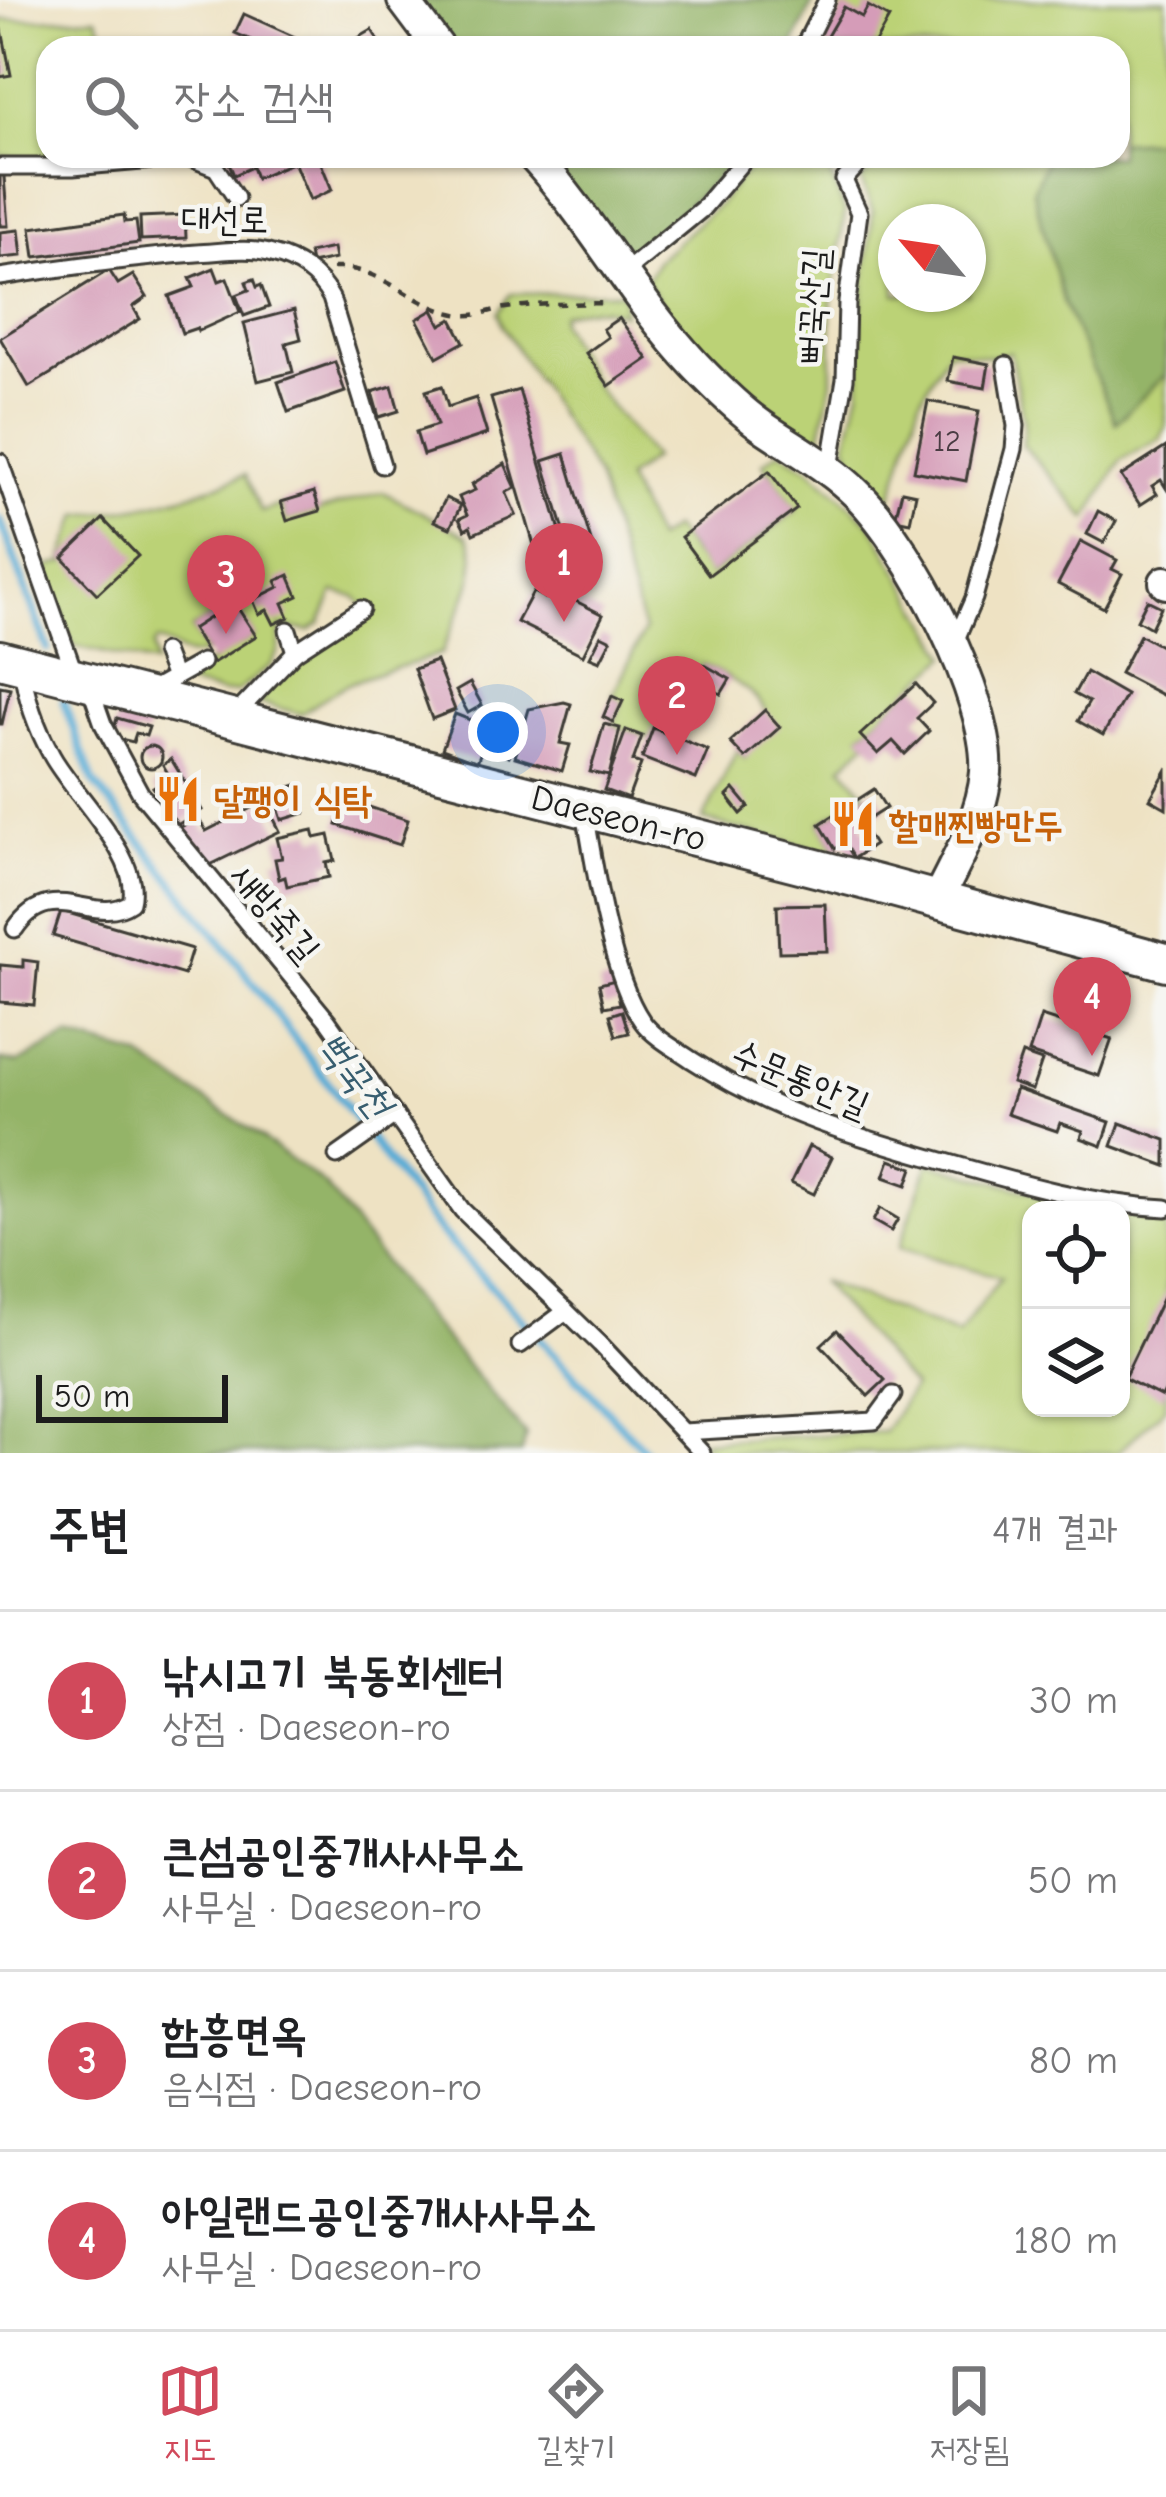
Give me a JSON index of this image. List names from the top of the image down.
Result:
{
  "streets": {
    "street": ["Daeseon-ro"],
    "lane": [
      "대선로",
      "뻐꾹산길",
      "새방죽길",
      "수문통안길"
    ]
  },
  "crossings": [
    ["Daeseon-ro", "새방죽길"],
    ["Daeseon-ro", "수문통안길"]
  ],
  "water": ["뻑꾹천"],
  "places": {
    "restaurant": ["달팽이 식탁", "할매찐빵만두"]
  },
  "house_numbers": ["12"],
  "scale_bar": "50 m",
  "north": "top left",
  "page": {
    "search": "장소 검색",
    "pins": [
      "1",
      "3",
      "2",
      "4"
    ],
    "scale": "50 m",
    "heading": ["주변", "4개 결과"],
    "list": [
      {
        "mark": "1",
        "name": "낚시고기 북동회센터",
        "note": "상점 · Daeseon-ro",
        "value": "30 m"
      },
      {
        "mark": "2",
        "name": "큰섬공인중개사사무소",
        "note": "사무실 · Daeseon-ro",
        "value": "50 m"
      },
      {
        "mark": "3",
        "name": "함흥면옥",
        "note": "음식점 · Daeseon-ro",
        "value": "80 m"
      },
      {
        "mark": "4",
        "name": "아일랜드공인중개사사무소",
        "note": "사무실 · Daeseon-ro",
        "value": "180 m"
      }
    ],
    "nav": ["지도", "길찾기", "저장됨"]
  }
}
